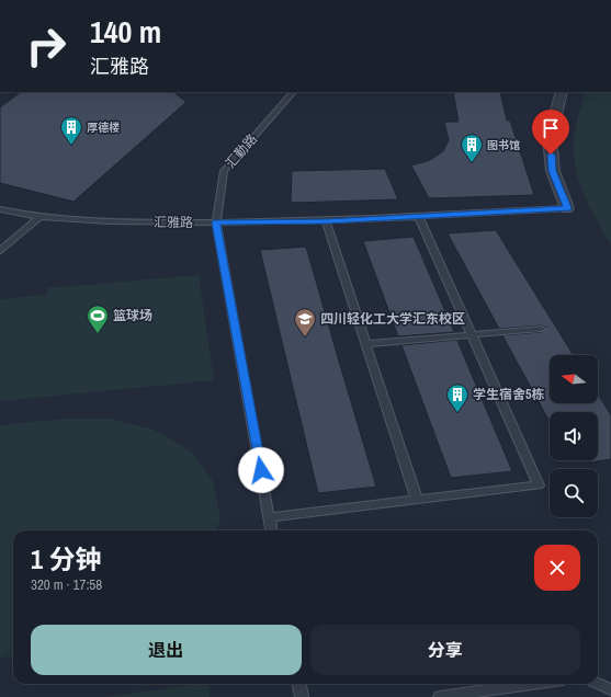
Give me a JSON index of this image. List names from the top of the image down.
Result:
{
  "streets": {
    "street": ["汇雅路"],
    "lane": ["汇勤路"]
  },
  "crossings": [
    ["汇勤路", "汇雅路"]
  ],
  "places": {
    "building": ["厚德楼", "图书馆", "学生宿舍5栋"],
    "sports": ["篮球场"],
    "school or university": ["四川轻化工大学汇东校区"]
  },
  "north": "left",
  "page": {
    "turn": ["140 m", "汇雅路"],
    "heading": ["1 分钟", "320 m · 17:58"],
    "buttons": ["退出", "分享"]
  }
}
